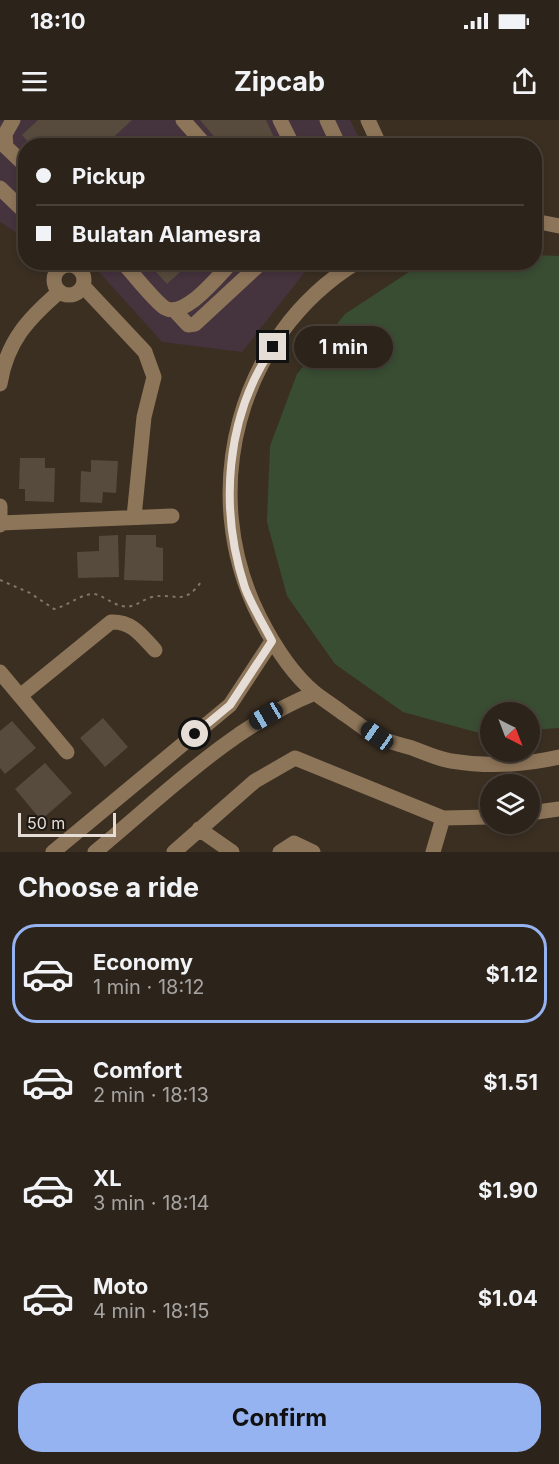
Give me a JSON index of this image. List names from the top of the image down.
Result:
{
  "scale_bar": "50 m",
  "north": "bottom right",
  "page": {
    "status": "18:10",
    "header": "Zipcab",
    "banner": ["Pickup", "Bulatan Alamesra"],
    "bubble": "1 min",
    "scale": "50 m",
    "heading": "Choose a ride",
    "list": [
      {
        "name": "Economy",
        "note": "1 min · 18:12",
        "value": "$1.12"
      },
      {
        "name": "Comfort",
        "note": "2 min · 18:13",
        "value": "$1.51"
      },
      {
        "name": "XL",
        "note": "3 min · 18:14",
        "value": "$1.90"
      },
      {
        "name": "Moto",
        "note": "4 min · 18:15",
        "value": "$1.04"
      }
    ],
    "buttons": "Confirm"
  }
}
